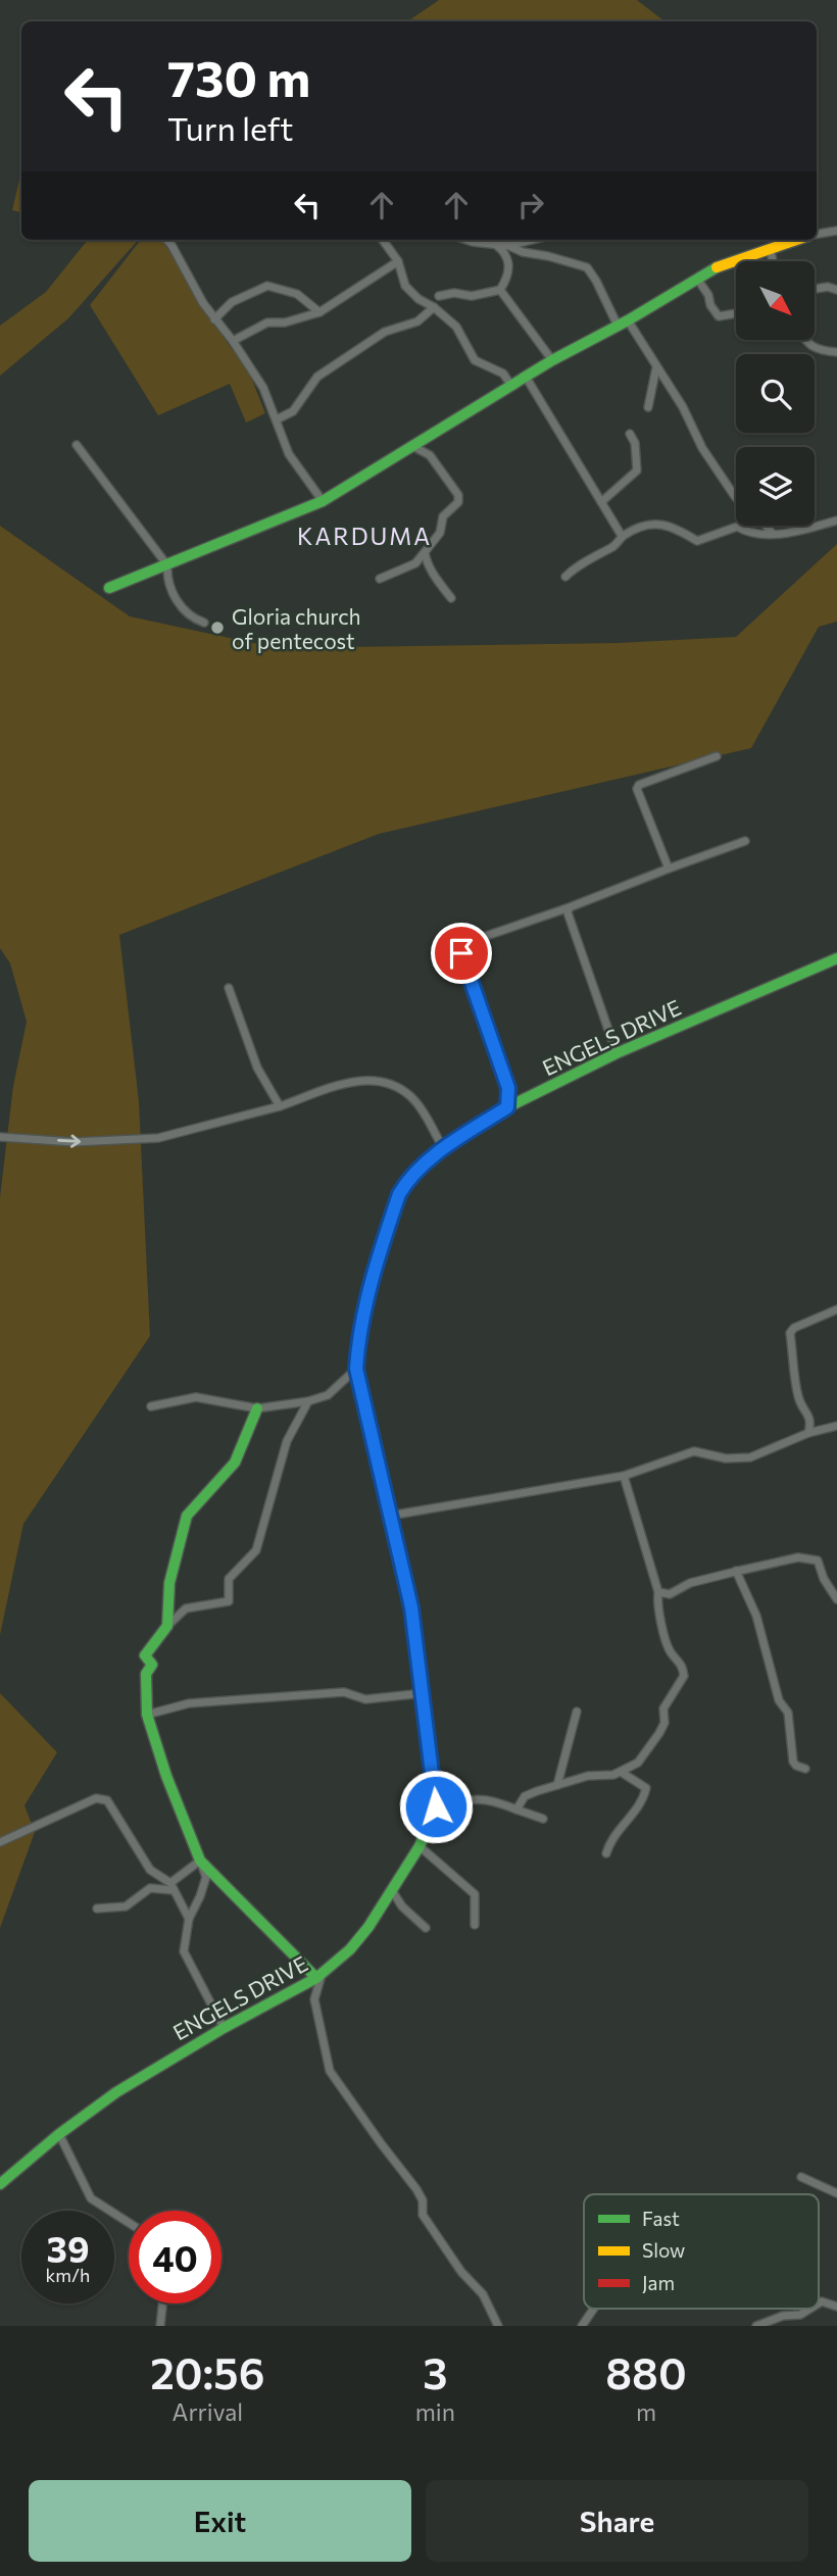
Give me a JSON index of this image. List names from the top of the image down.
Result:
{
  "streets": {
    "street": ["ENGELS DRIVE"]
  },
  "districts": ["KARDUMA"],
  "places": ["Gloria church of pentecost"],
  "legend": ["Fast", "Slow", "Jam"],
  "north": "bottom right",
  "page": {
    "turn": ["730 m", "Turn left"],
    "speed": "39 km/h",
    "limit": "40",
    "eta": [
      "20:56",
      "Arrival",
      "3",
      "min",
      "880",
      "m"
    ],
    "buttons": ["Exit", "Share"]
  }
}
